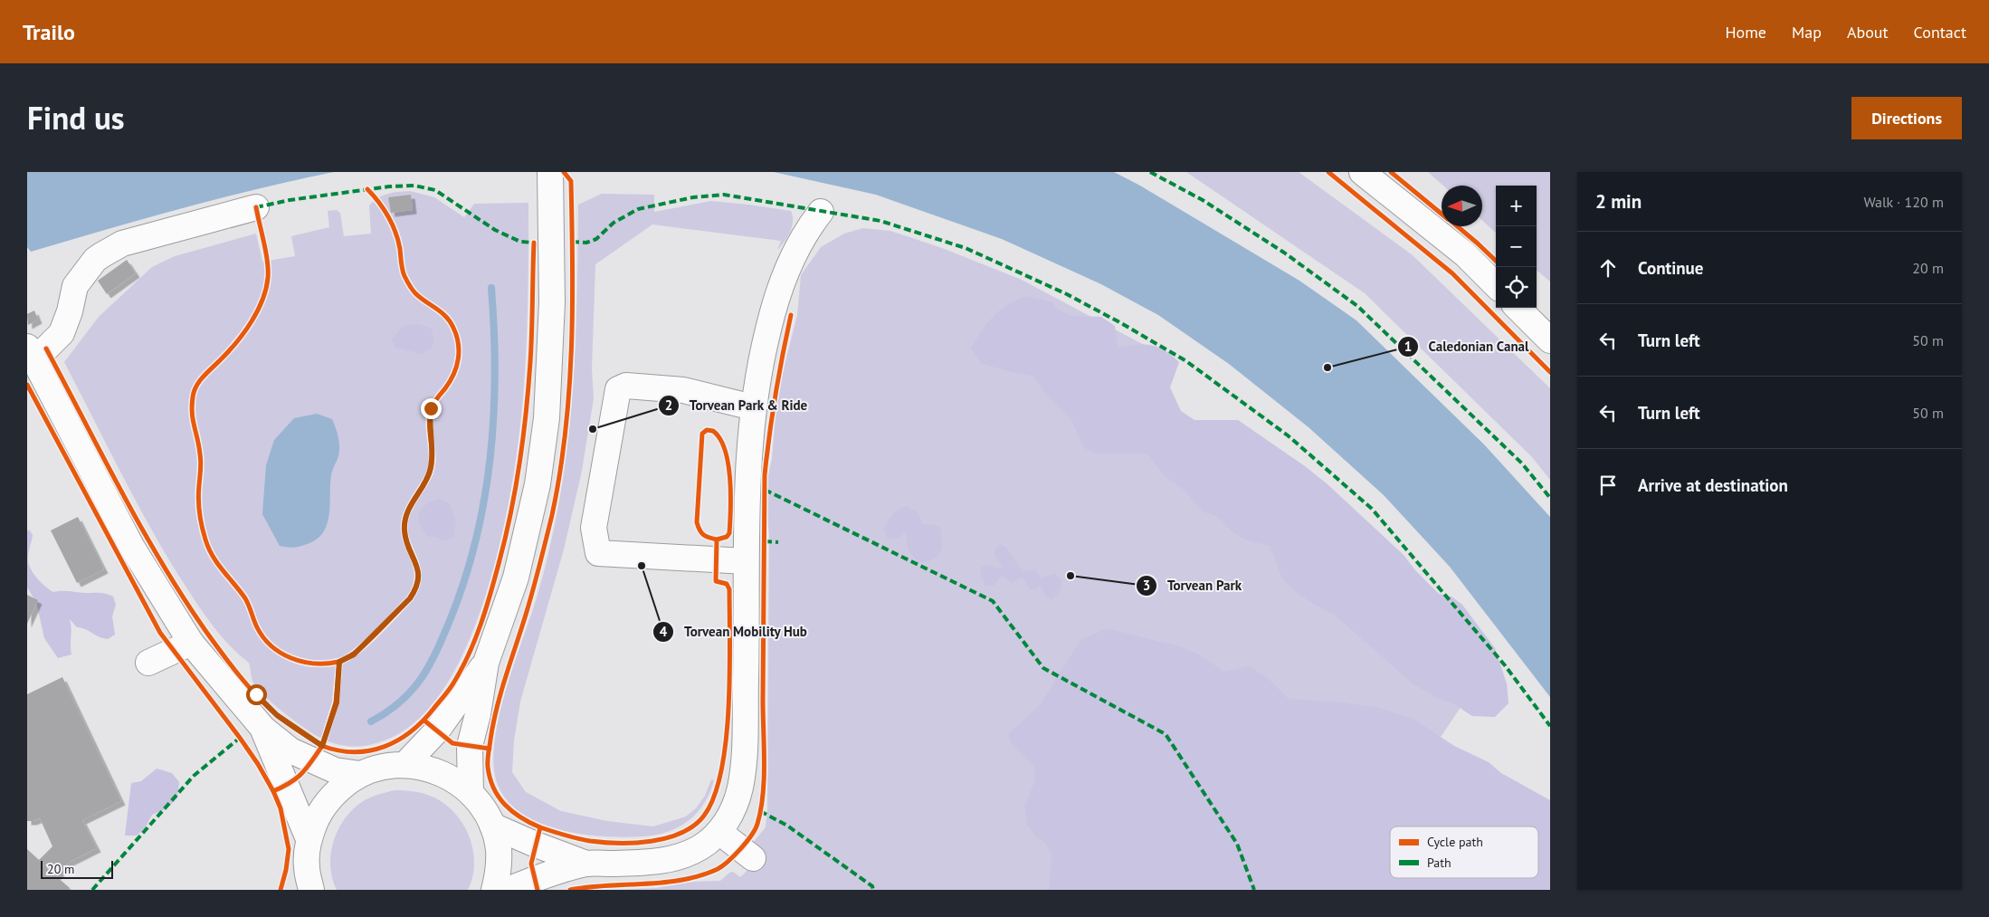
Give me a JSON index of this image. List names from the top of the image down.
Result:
{
  "places": [
    "Caledonian Canal",
    "Torvean Park & Ride",
    "Torvean Mobility Hub",
    "Torvean Park"
  ],
  "legend": ["Cycle path", "Path"],
  "scale_bar": "20 m",
  "north": "left",
  "page": {
    "header": "Trailo",
    "nav": [
      "Home",
      "Map",
      "About",
      "Contact"
    ],
    "title": "Find us",
    "buttons": "Directions",
    "heading": ["2 min", "Walk · 120 m"],
    "map_buttons": ["+", "−"],
    "list": [
      ["Continue", "20 m"],
      ["Turn left", "50 m"],
      ["Turn left", "50 m"],
      "Arrive at destination"
    ],
    "scale": "20 m"
  }
}
